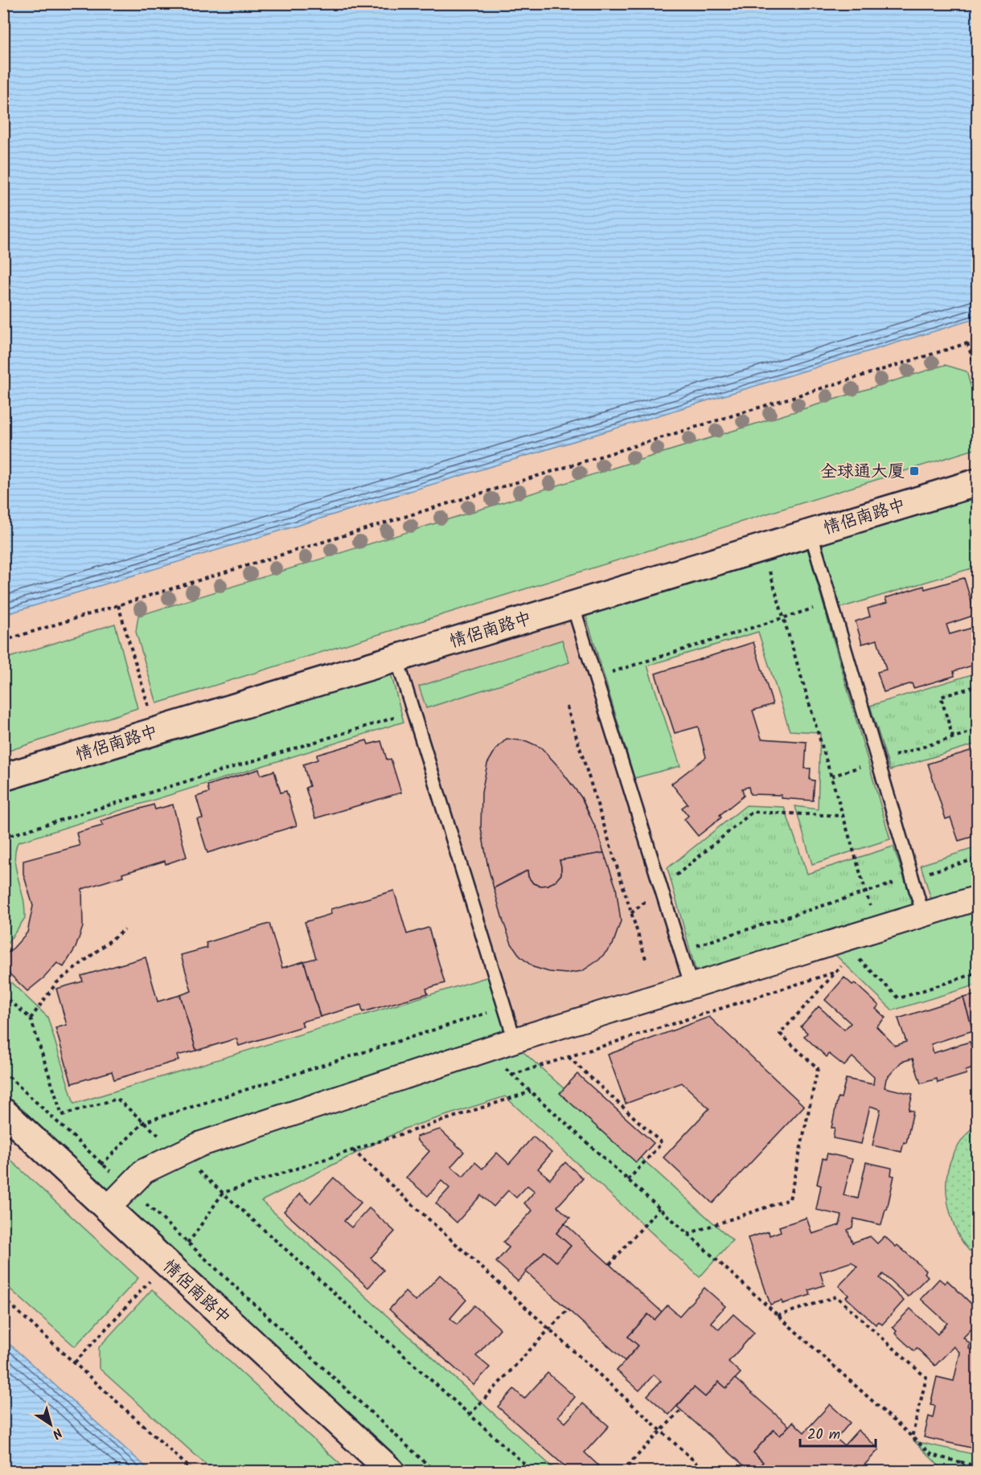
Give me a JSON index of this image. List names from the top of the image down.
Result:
{
  "streets": {
    "street": ["情侣南路中"]
  },
  "places": {
    "transit": ["全球通大厦"]
  },
  "scale_bar": "20 m",
  "north": "bottom right"
}
